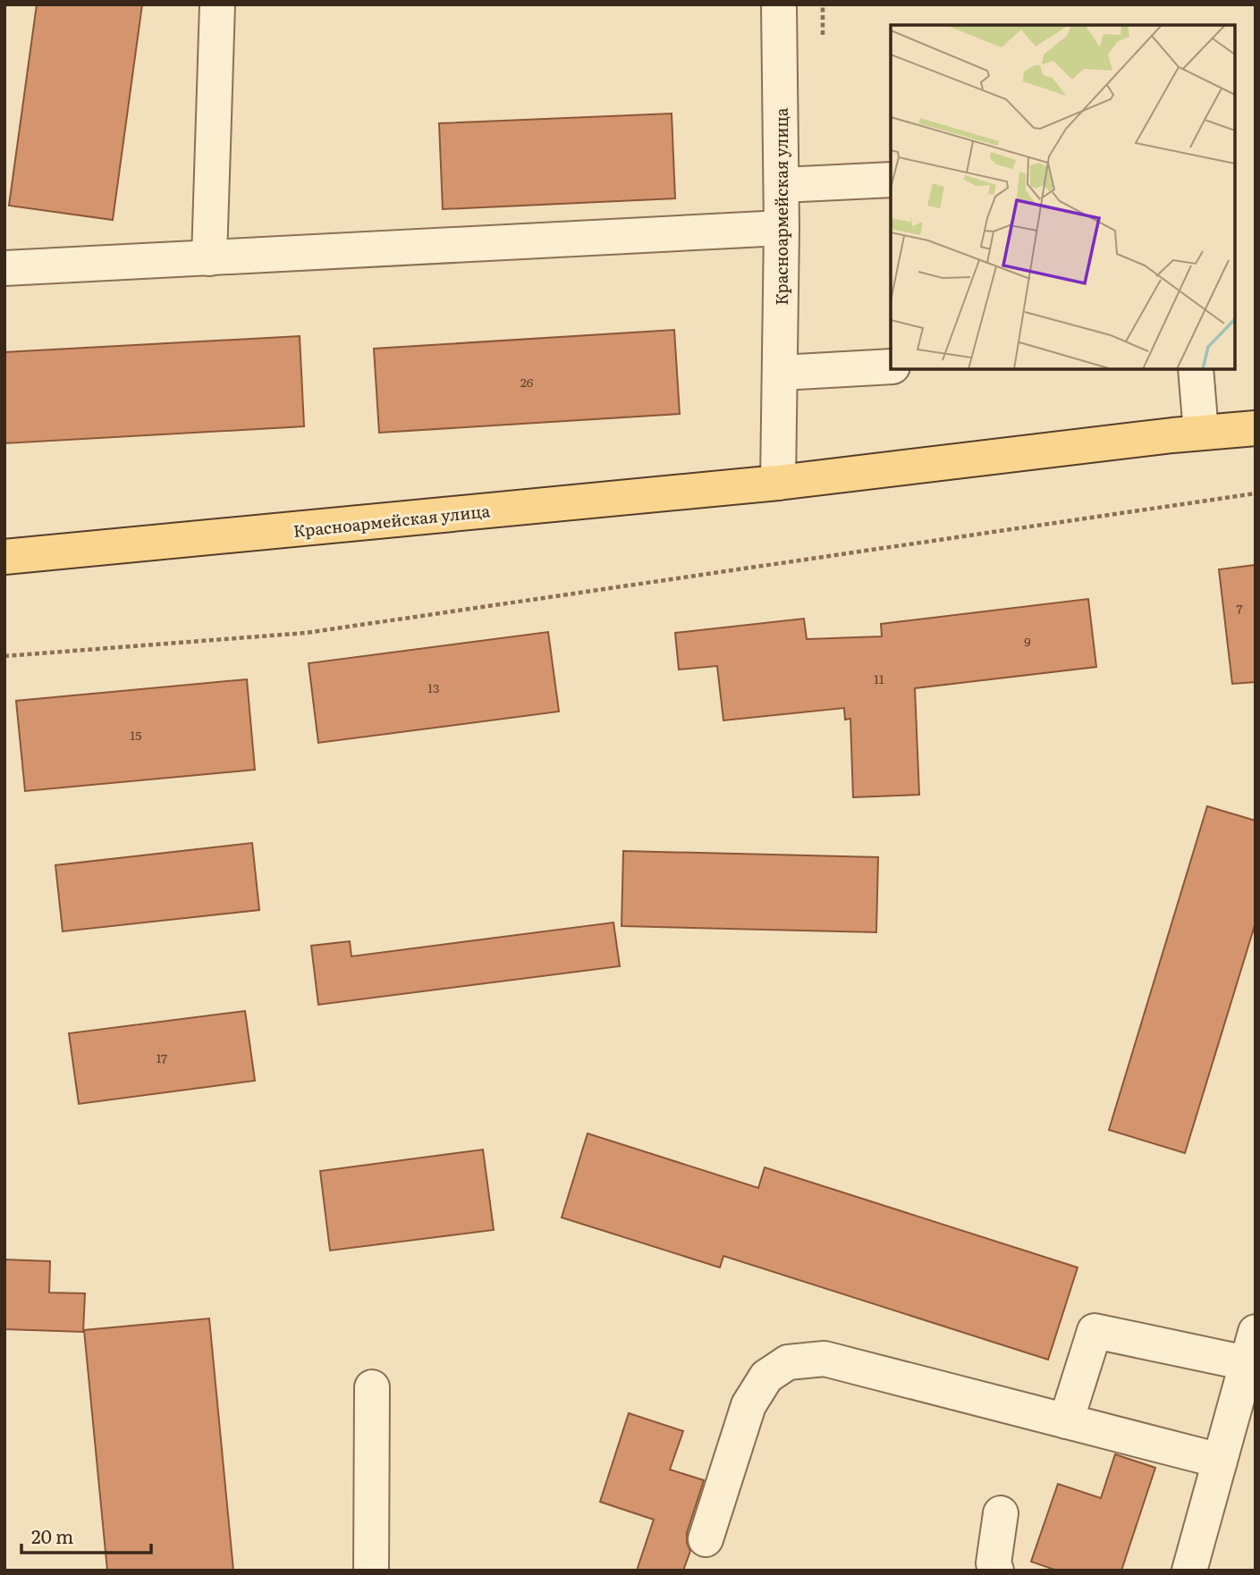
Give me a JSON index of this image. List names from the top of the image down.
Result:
{
  "streets": {
    "main road": ["Красноармейская улица"]
  },
  "house_numbers": [
    "26",
    "7",
    "9",
    "11",
    "13",
    "15",
    "17"
  ],
  "scale_bar": "20 m"
}
